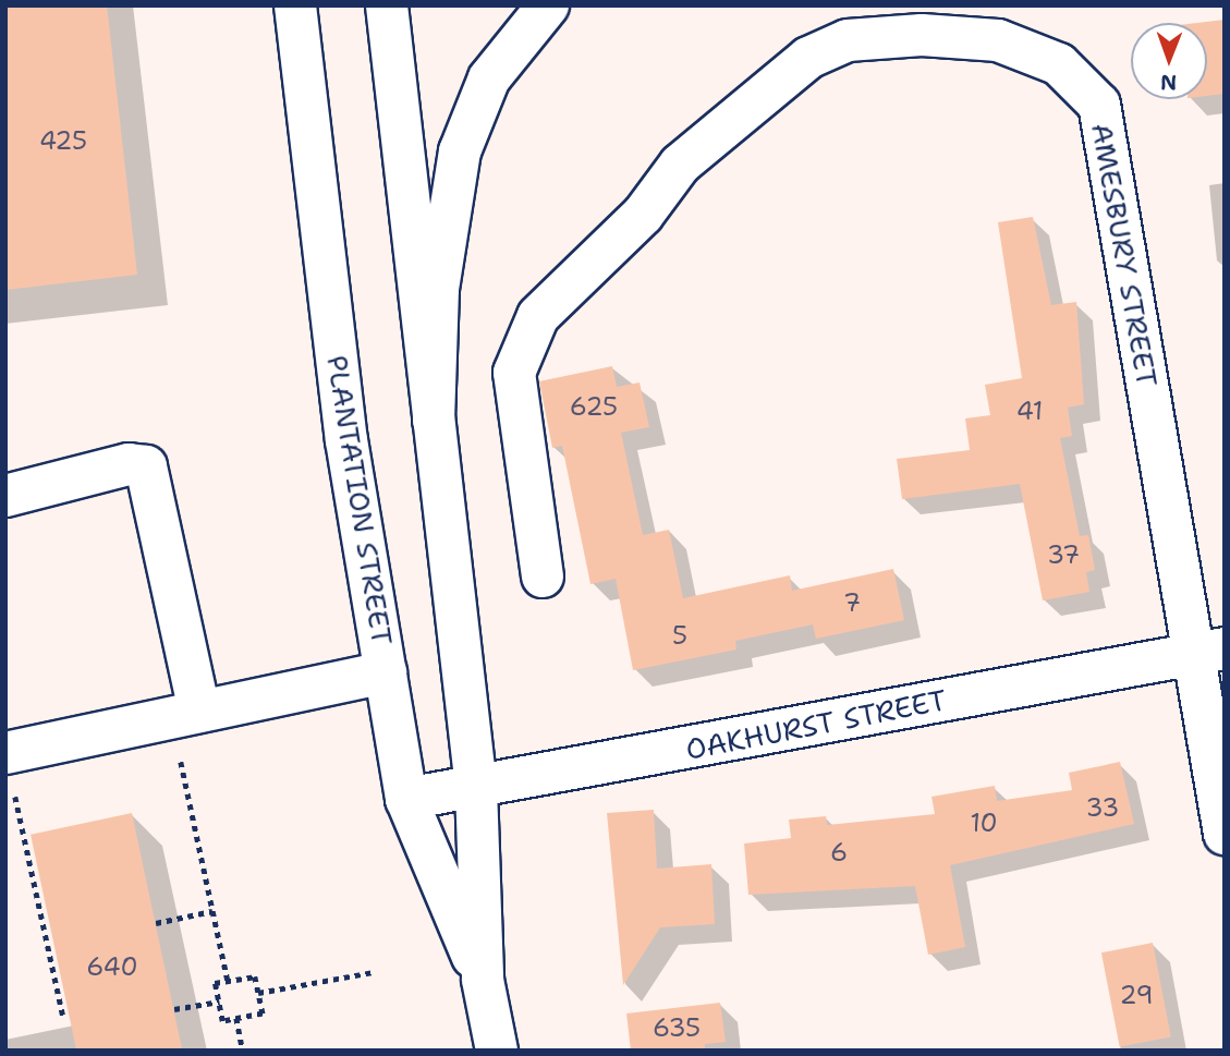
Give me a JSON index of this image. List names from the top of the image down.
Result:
{
  "streets": {
    "main road": ["AMESBURY STREET", "PLANTATION STREET", "OAKHURST STREET"]
  },
  "crossings": [
    ["AMESBURY STREET", "OAKHURST STREET"],
    ["PLANTATION STREET", "OAKHURST STREET"]
  ],
  "house_numbers": [
    "425",
    "625",
    "41",
    "37",
    "7",
    "5",
    "33",
    "10",
    "6",
    "640",
    "29",
    "635"
  ],
  "north": "bottom"
}
